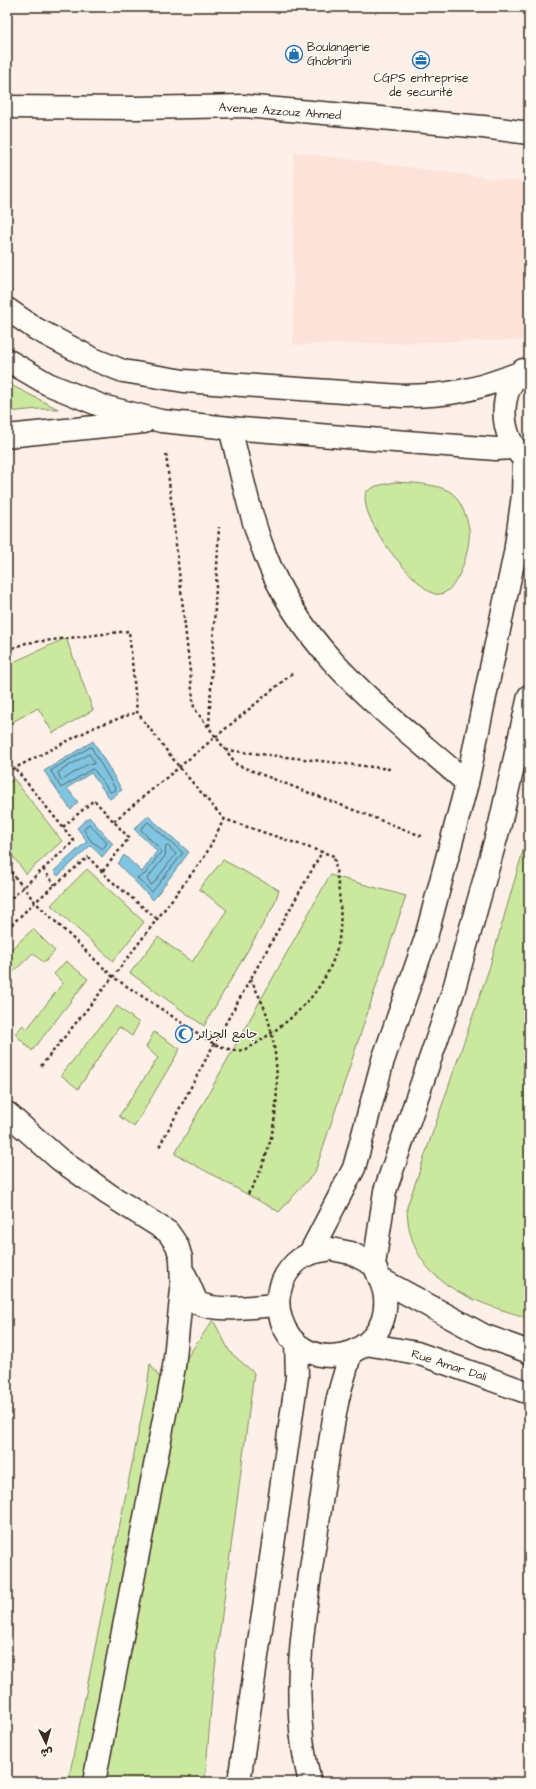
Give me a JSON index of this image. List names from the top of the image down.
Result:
{
  "streets": {
    "street": ["Avenue Azzouz Ahmed", "Rue Amar Dali"]
  },
  "places": {
    "shop": ["Boulangerie Ghobrini"],
    "office": ["CGPS entreprise de securité"],
    "mosque": ["جامع الجزائر"]
  },
  "north": "bottom"
}
